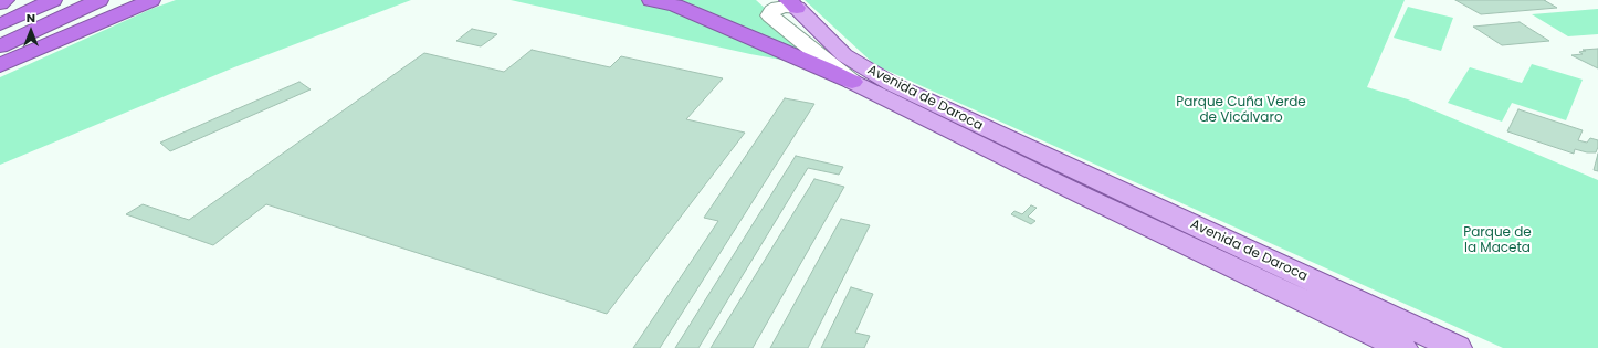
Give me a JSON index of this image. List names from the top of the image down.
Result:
{
  "streets": {
    "main road": ["Avenida de Daroca"]
  },
  "parks": ["Parque Cuña Verde de Vicálvaro", "Parque de la Maceta"],
  "north": "top"
}
